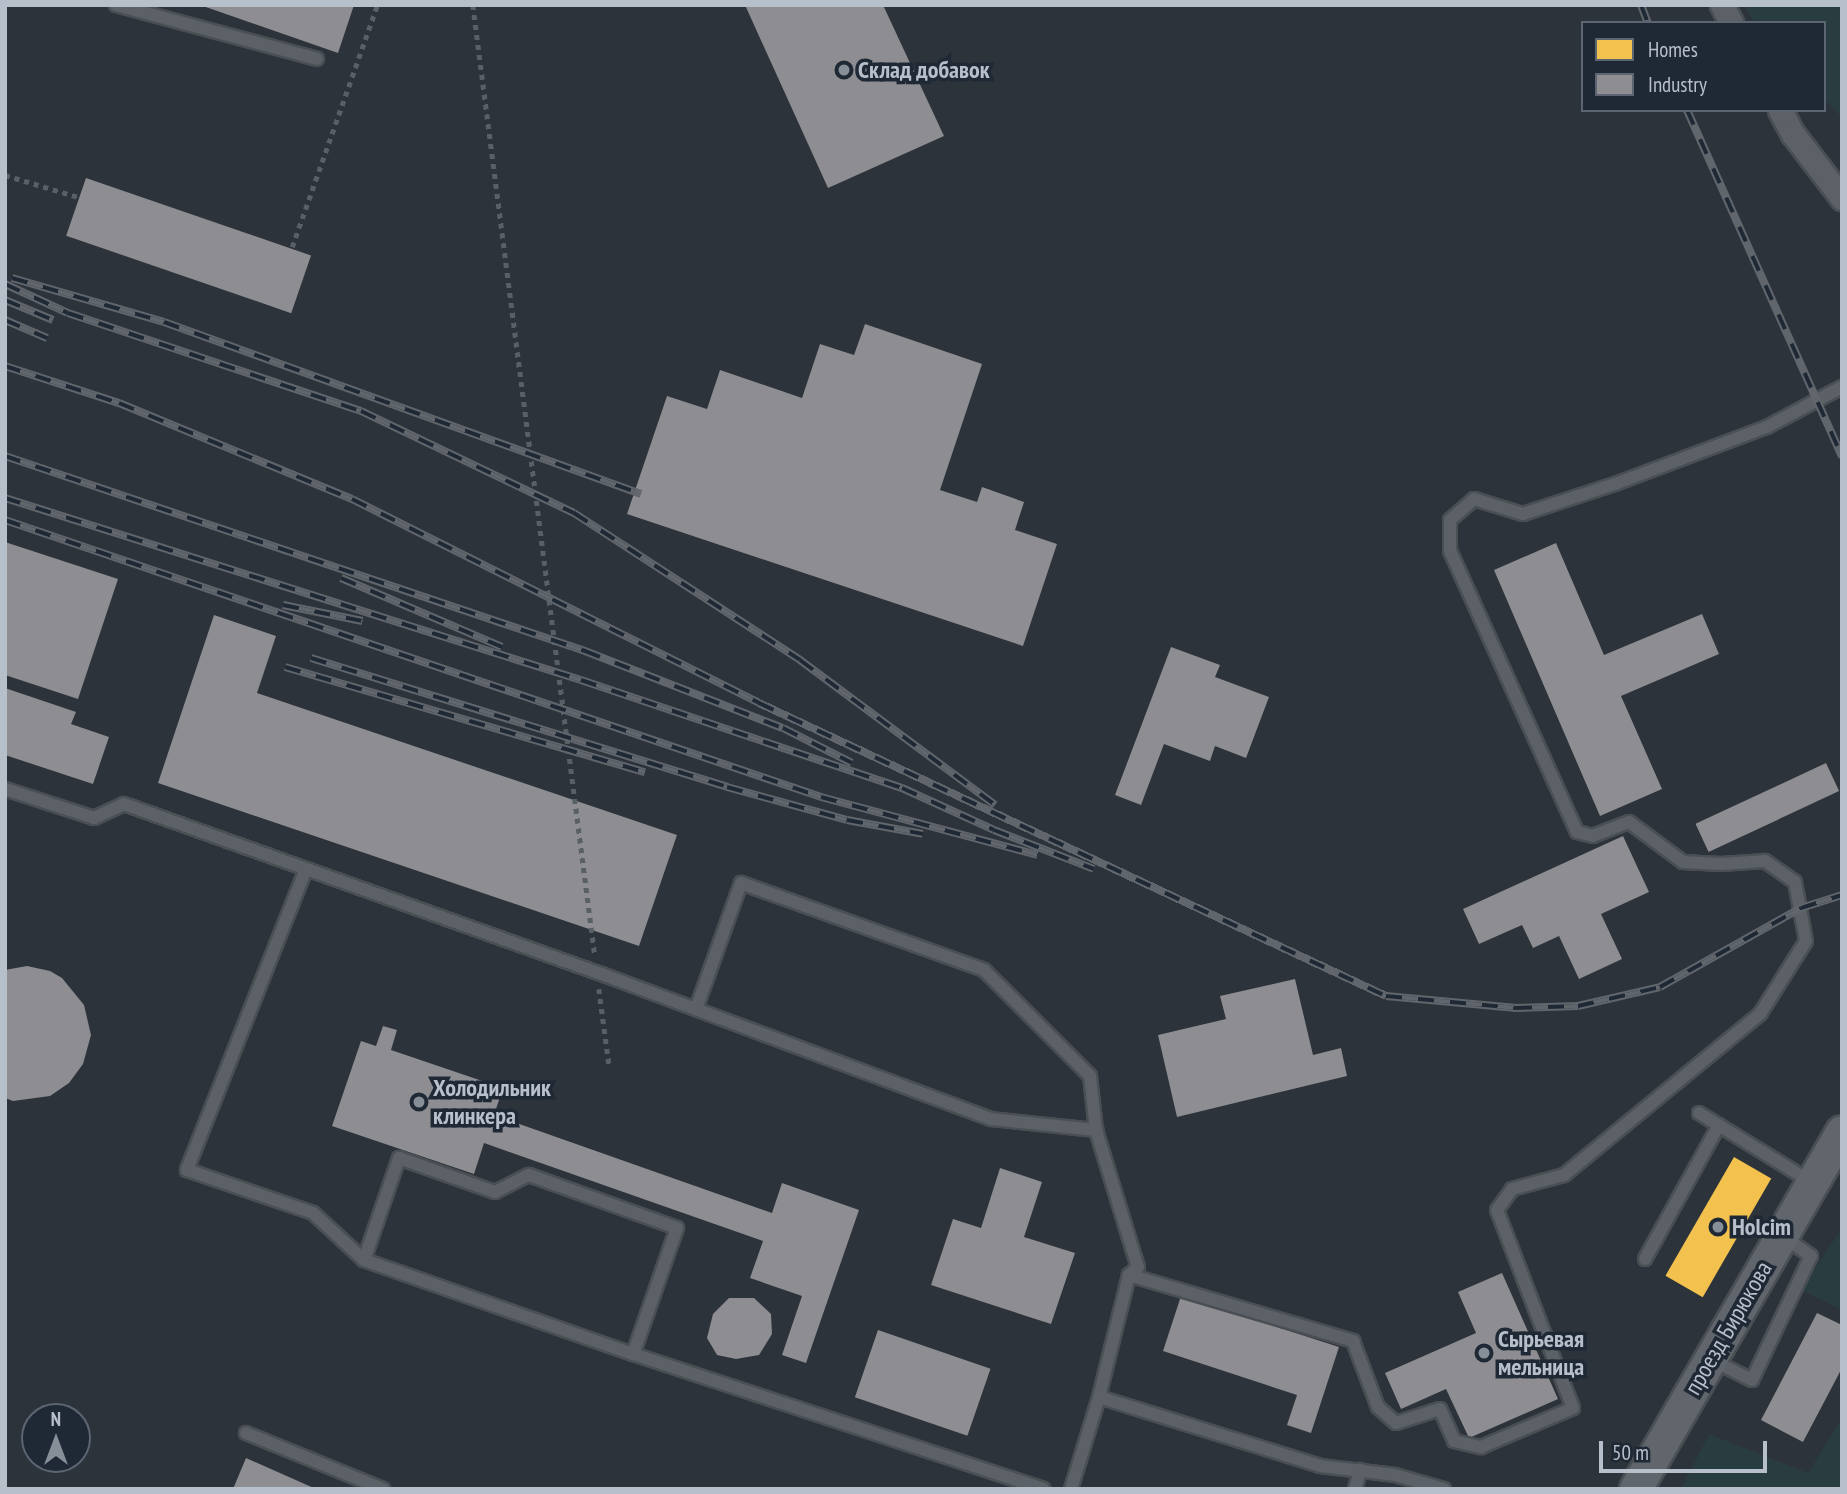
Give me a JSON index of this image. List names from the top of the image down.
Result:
{
  "streets": {
    "street": ["проезд Бирюкова"]
  },
  "places": [
    "Склад добавок",
    "Холодильник клинкера",
    "Holcim",
    "Сырьевая мельница"
  ],
  "legend": ["Homes", "Industry"],
  "scale_bar": "50 m",
  "north": "top"
}
